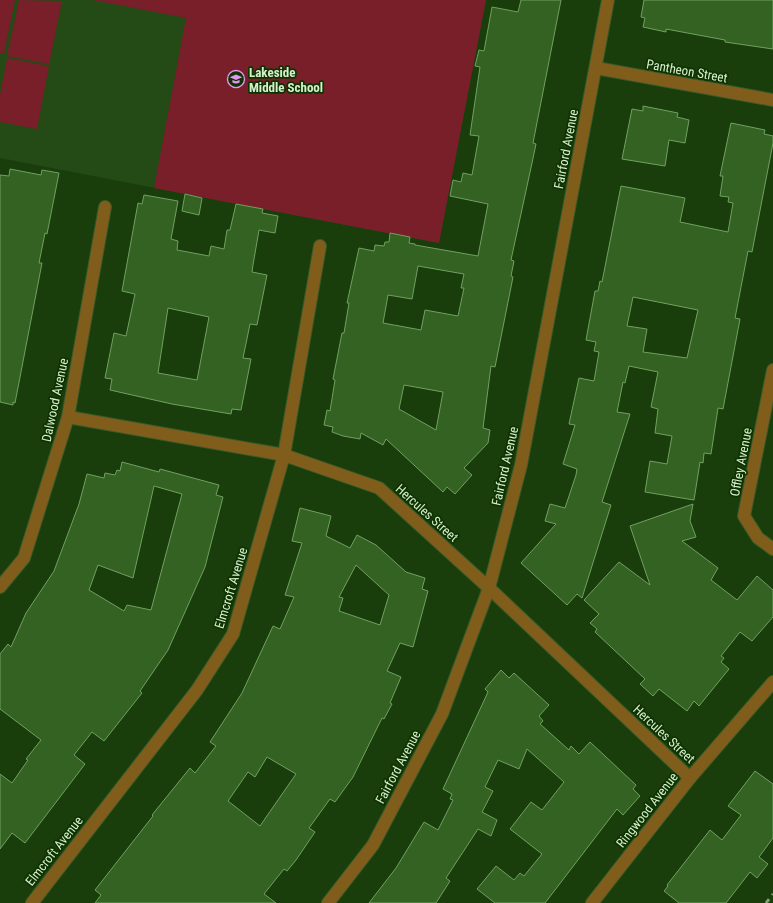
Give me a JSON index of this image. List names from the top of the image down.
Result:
{
  "streets": {
    "street": [
      "Pantheon Street",
      "Fairford Avenue",
      "Dalwood Avenue",
      "Offley Avenue",
      "Hercules Street",
      "Elmcroft Avenue",
      "Ringwood Avenue"
    ]
  },
  "crossings": [
    ["Pantheon Street", "Fairford Avenue"],
    ["Fairford Avenue", "Hercules Street"],
    ["Dalwood Avenue", "Hercules Street"],
    ["Hercules Street", "Elmcroft Avenue"],
    ["Hercules Street", "Ringwood Avenue"]
  ],
  "places": {
    "school or university": ["Lakeside Middle School"]
  }
}
